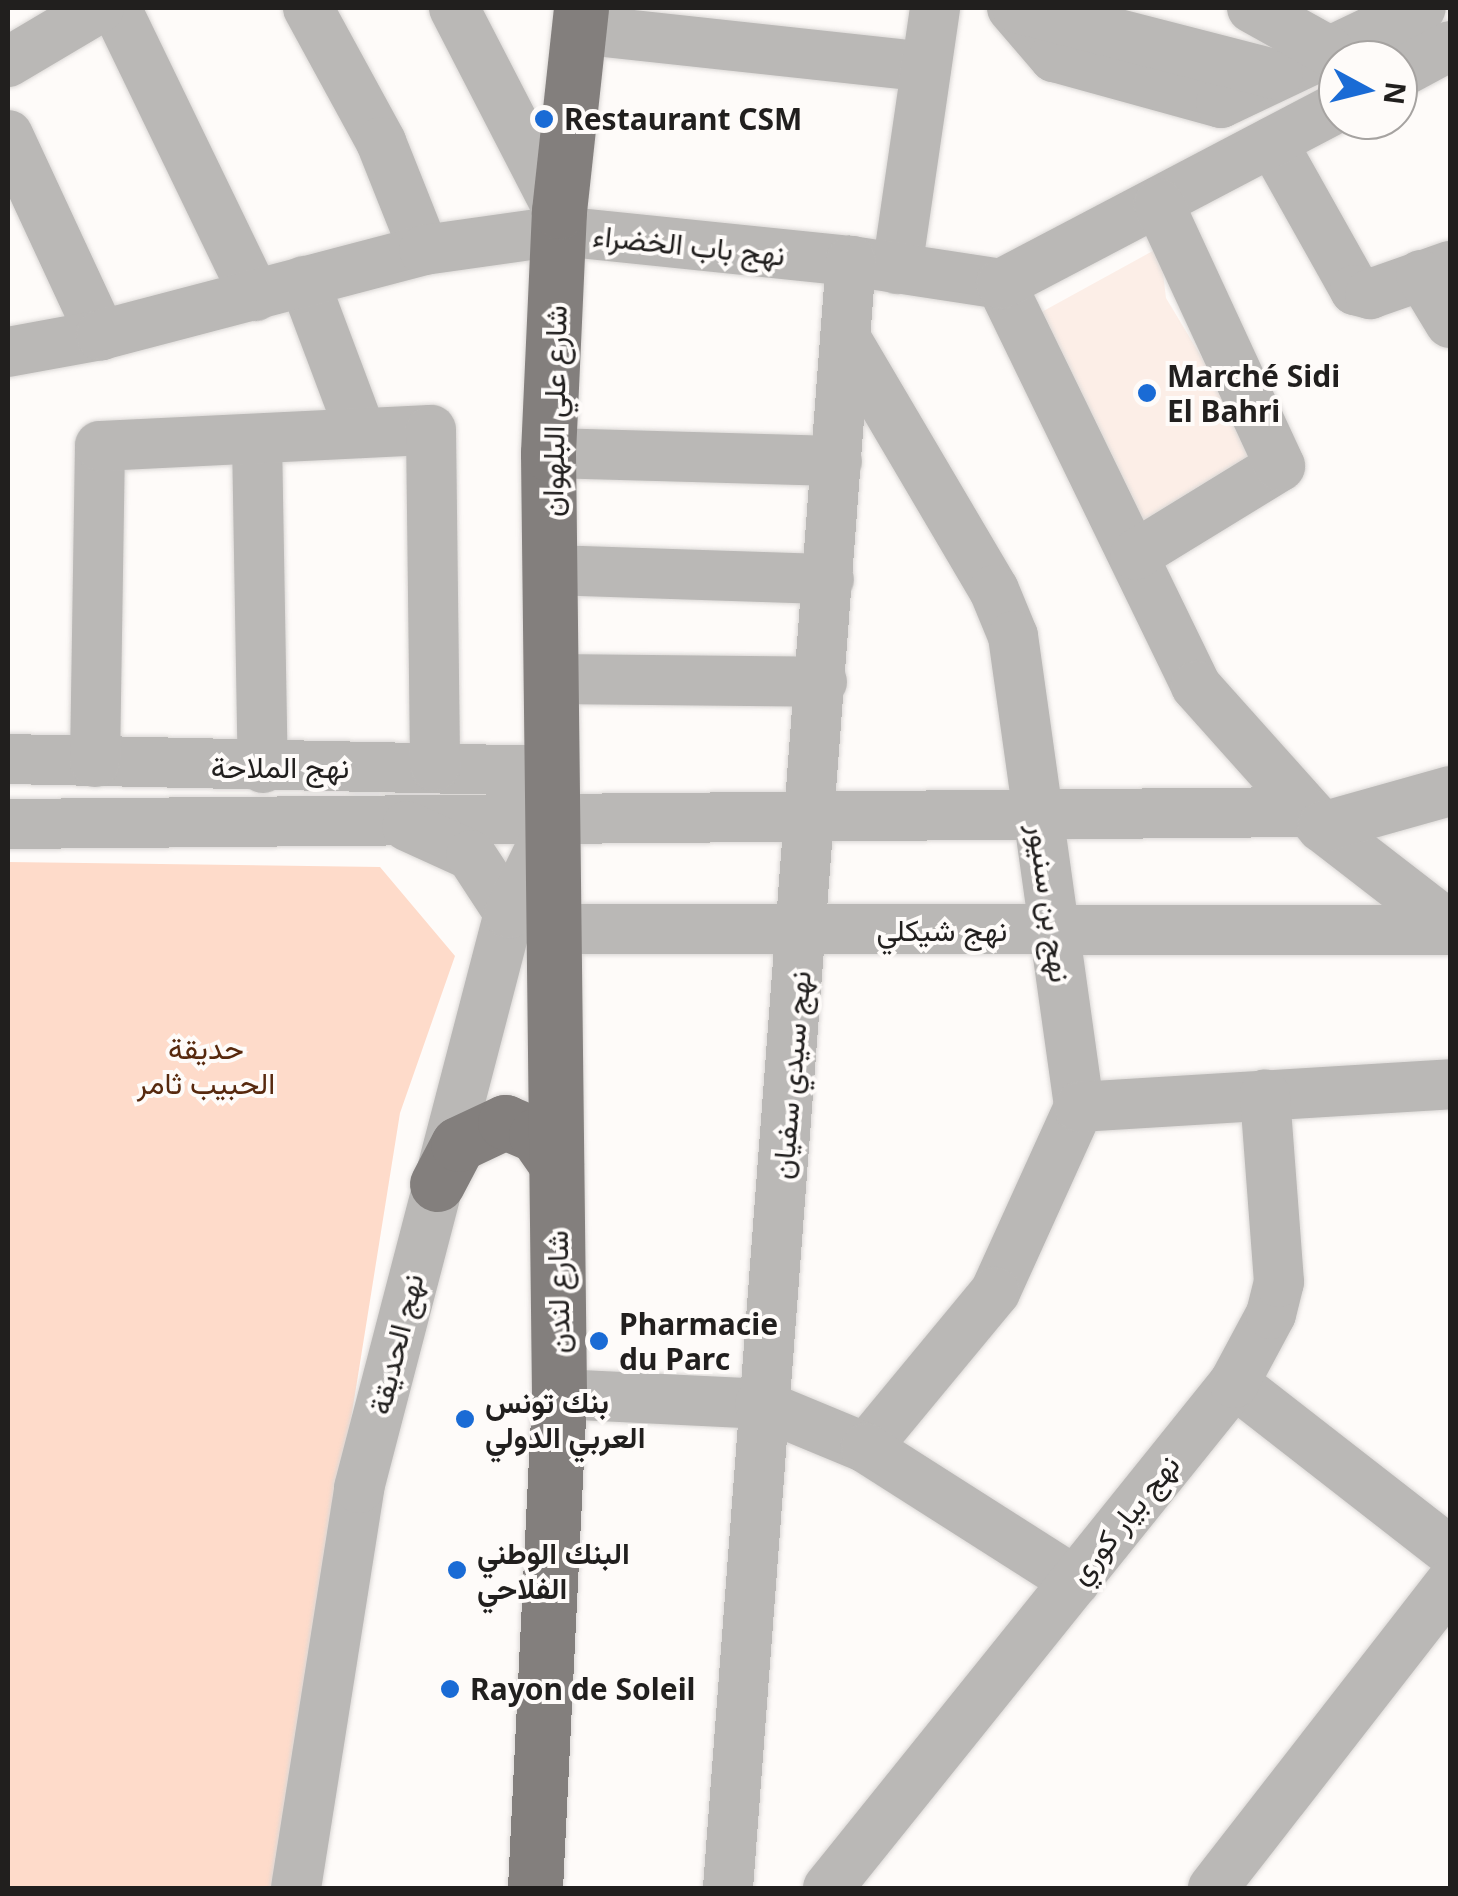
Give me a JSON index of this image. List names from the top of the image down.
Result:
{
  "streets": {
    "main road": ["شارع علي البلهوان", "شارع لندن"],
    "street": [
      "نهج باب الخضراء",
      "نهج الملاحة",
      "نهج بن سنيور",
      "نهج شيكلي",
      "نهج سيدي سفيان",
      "نهج الحديقة",
      "نهج بيار كوري"
    ]
  },
  "crossings": [
    ["نهج باب الخضراء", "شارع علي البلهوان"],
    ["نهج باب الخضراء", "نهج سيدي سفيان"],
    ["شارع علي البلهوان", "نهج الملاحة"],
    ["شارع علي البلهوان", "شارع لندن"],
    ["نهج الملاحة", "شارع لندن"],
    ["نهج بن سنيور", "نهج شيكلي"],
    ["نهج بن سنيور", "نهج سيدي سفيان"],
    ["نهج شيكلي", "نهج سيدي سفيان"],
    ["نهج شيكلي", "شارع لندن"],
    ["نهج شيكلي", "نهج الحديقة"],
    ["شارع لندن", "نهج الحديقة"]
  ],
  "parks": ["حديقة الحبيب ثامر"],
  "places": [
    "Restaurant CSM",
    "Marché Sidi El Bahri",
    "Pharmacie du Parc",
    "بنك تونس العربي الدولي",
    "البنك الوطني الفلاحي",
    "Rayon de Soleil"
  ],
  "north": "right"
}
